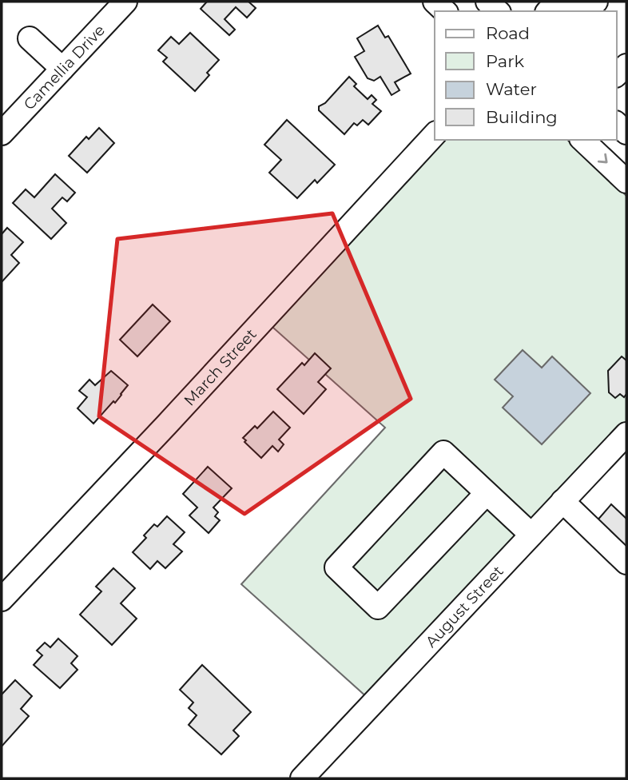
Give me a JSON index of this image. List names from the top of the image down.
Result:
{
  "streets": {
    "street": ["Camellia Drive", "March Street", "August Street"]
  },
  "legend": [
    "Road",
    "Park",
    "Water",
    "Building"
  ]
}
